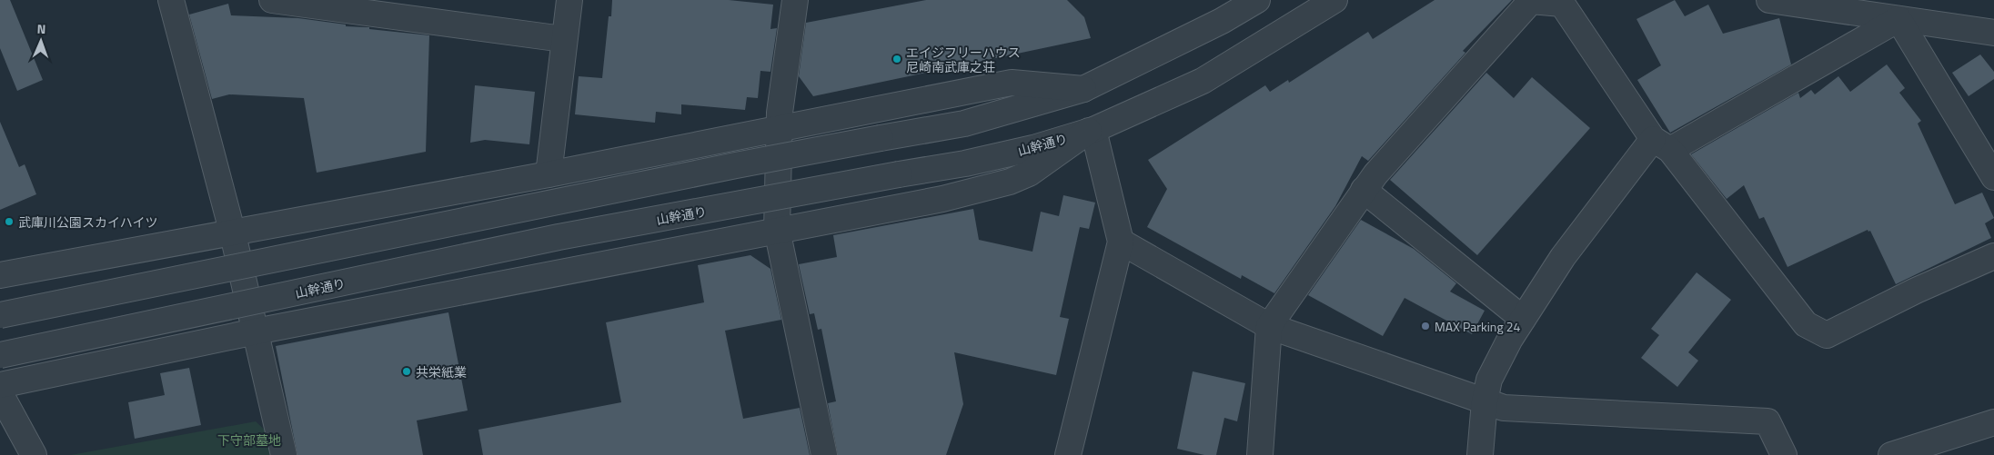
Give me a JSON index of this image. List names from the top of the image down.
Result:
{
  "streets": {
    "street": ["山幹通り"]
  },
  "parks": ["下守部墓地"],
  "places": [
    "エイジフリーハウス 尼崎南武庫之荘",
    "武庫川公園スカイハイツ",
    "MAX Parking 24",
    "共栄紙業"
  ],
  "north": "top"
}
